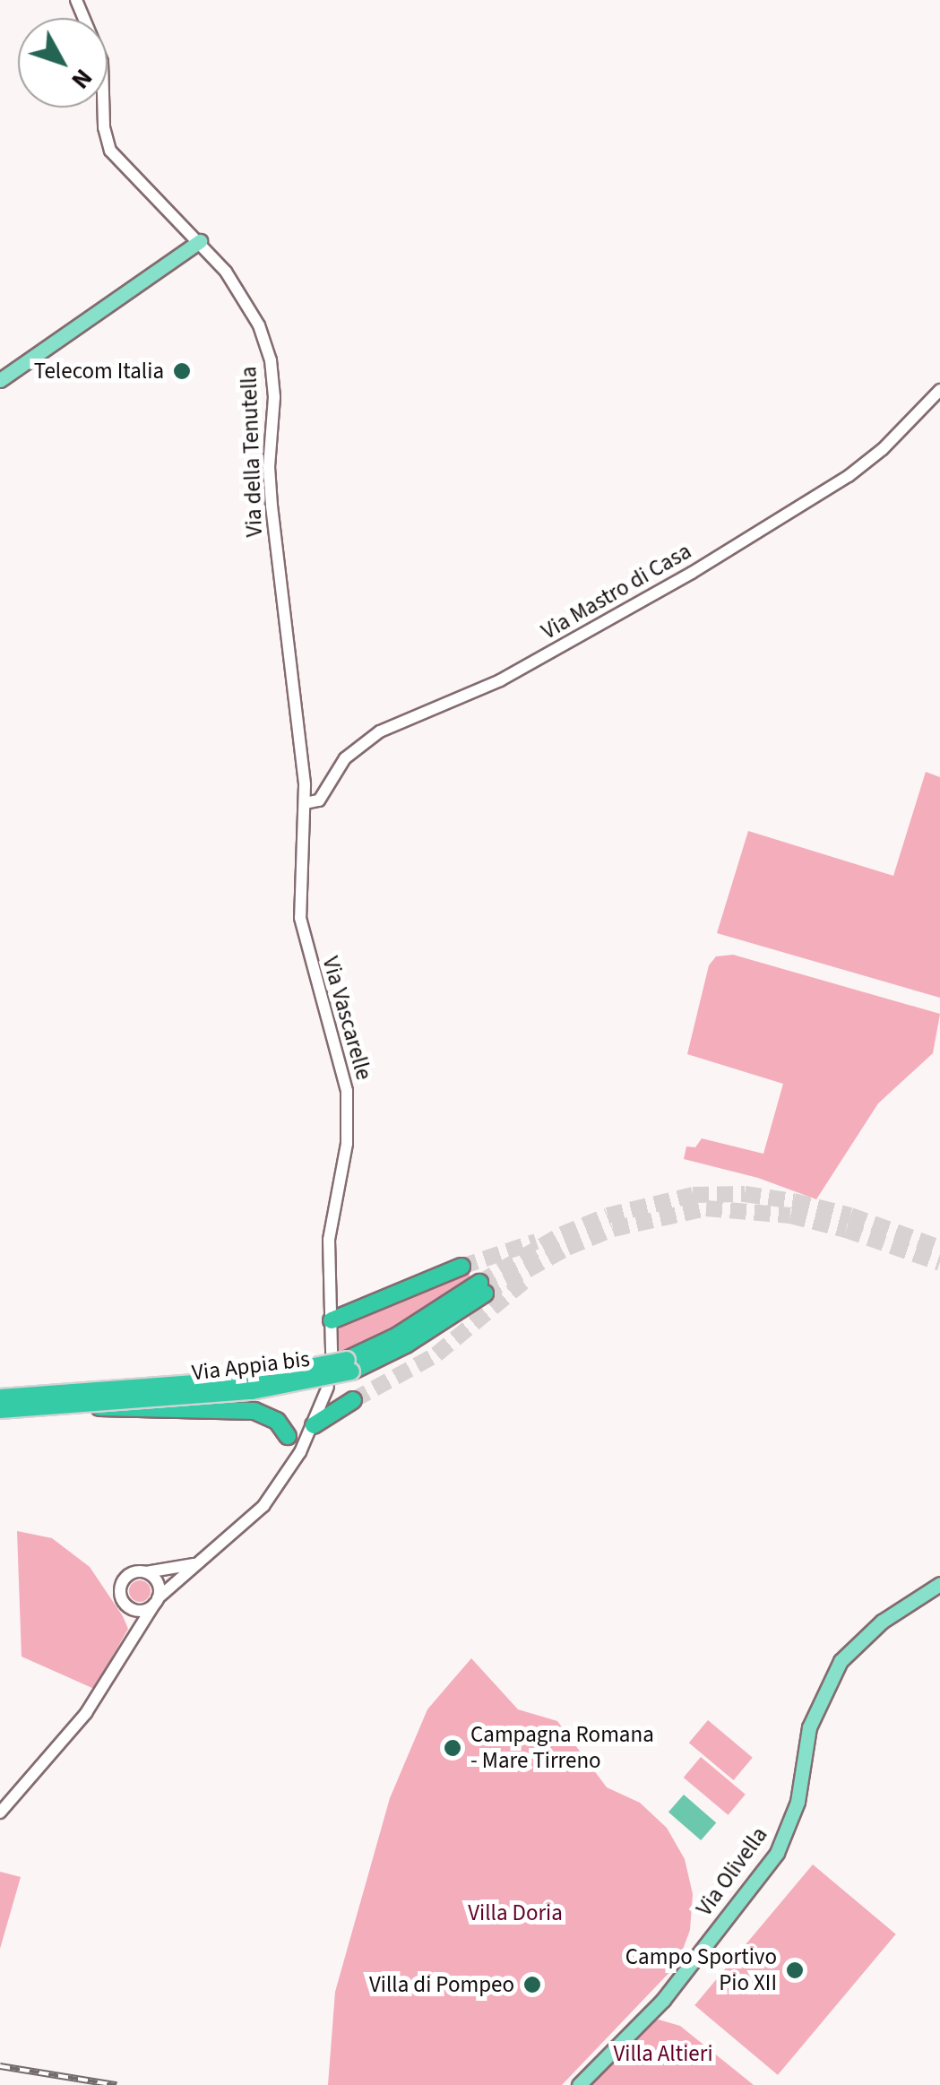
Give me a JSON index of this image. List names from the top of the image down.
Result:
{
  "streets": {
    "highway": ["Via Appia bis"],
    "main road": ["Via Olivella"],
    "street": ["Via della Tenutella", "Via Mastro di Casa", "Via Vascarelle"]
  },
  "crossings": [
    ["Via della Tenutella", "Via Mastro di Casa"],
    ["Via della Tenutella", "Via Vascarelle"],
    ["Via Mastro di Casa", "Via Vascarelle"],
    ["Via Vascarelle", "Via Appia bis"]
  ],
  "parks": ["Villa Doria", "Villa Altieri"],
  "places": [
    "Telecom Italia",
    "Campagna Romana - Mare Tirreno",
    "Campo Sportivo Pio XII",
    "Villa di Pompeo"
  ],
  "north": "bottom right"
}
